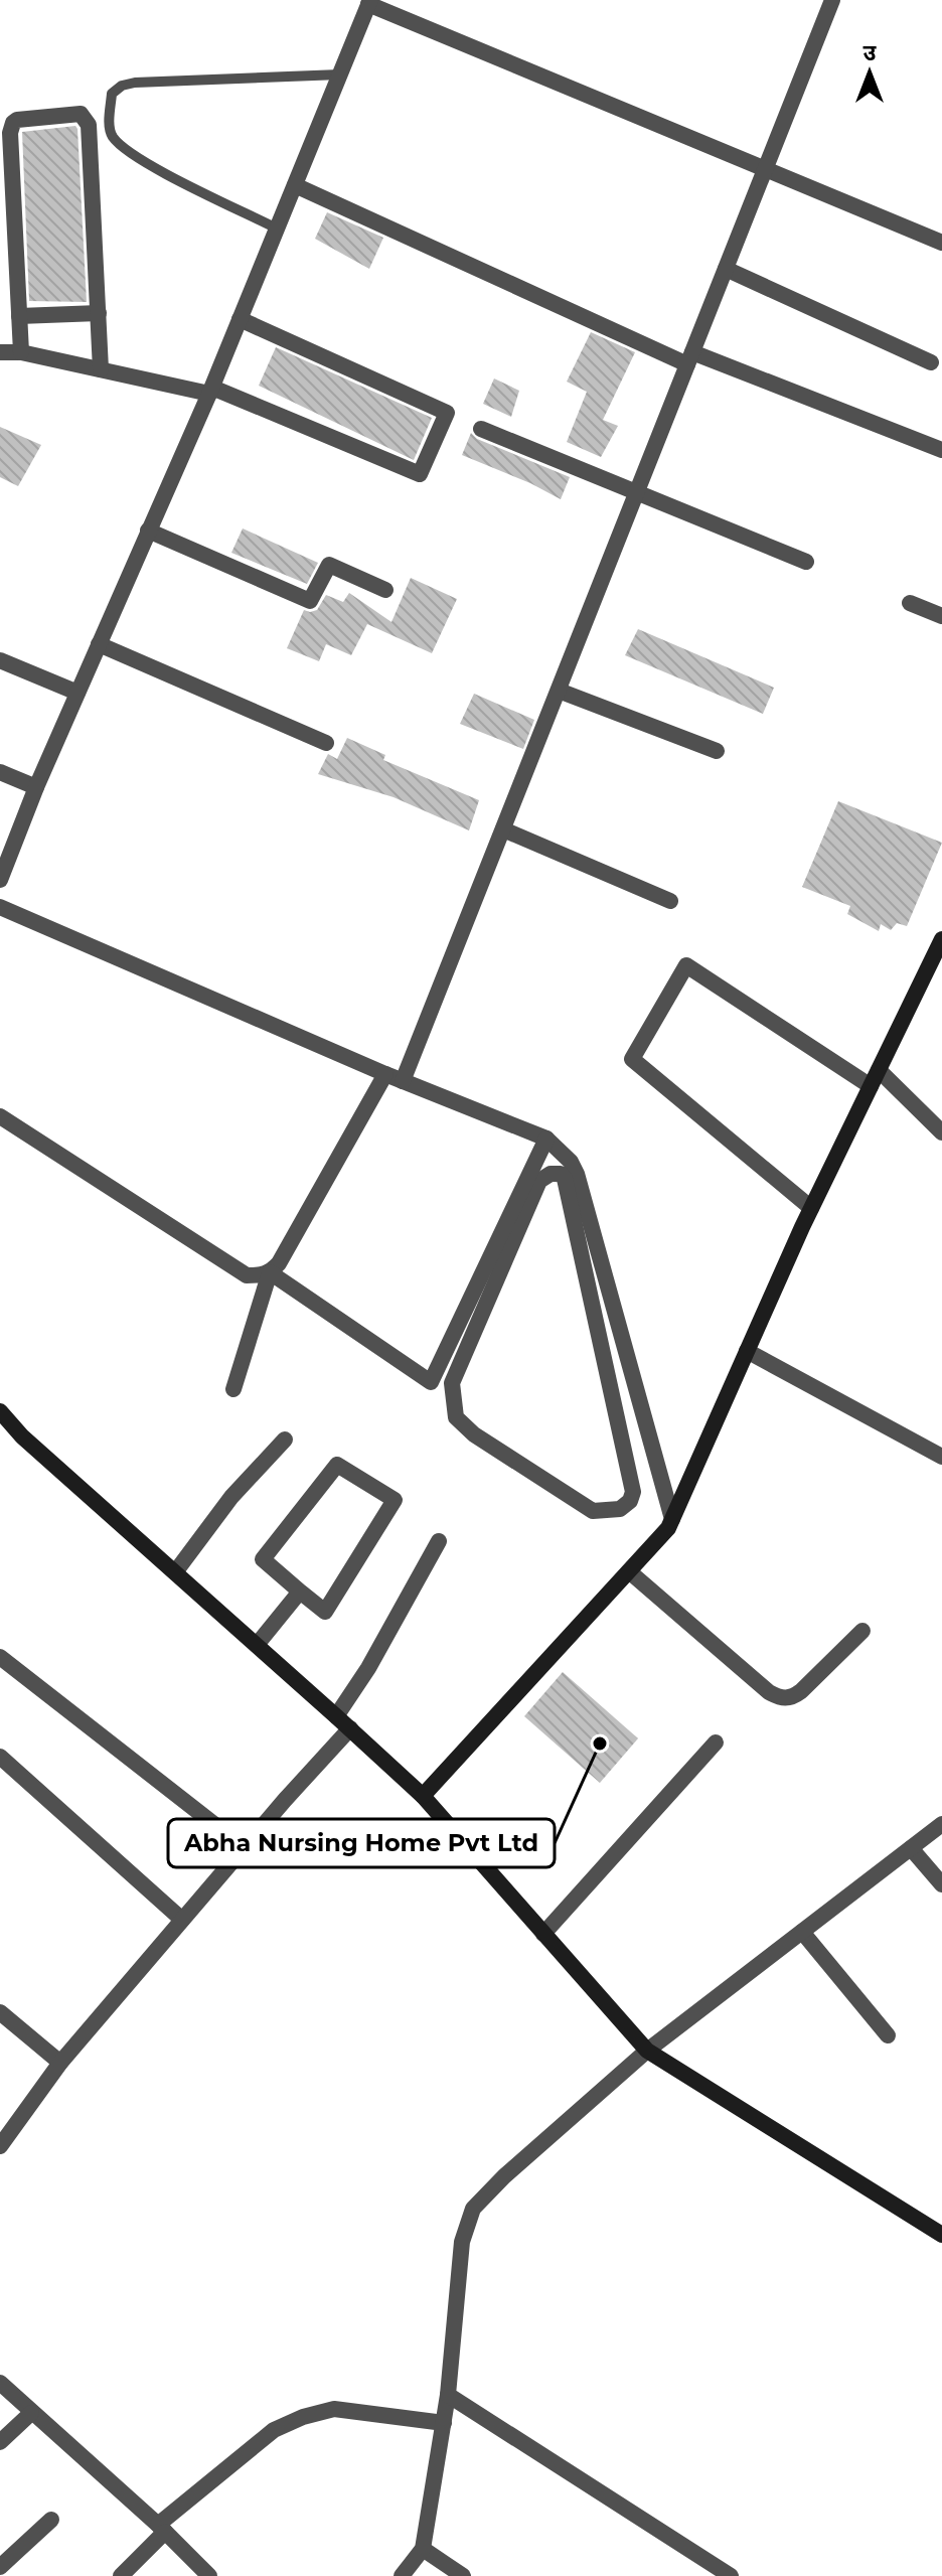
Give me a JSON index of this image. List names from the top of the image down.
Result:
{
  "places": ["Abha Nursing Home Pvt Ltd"],
  "north": "top"
}
